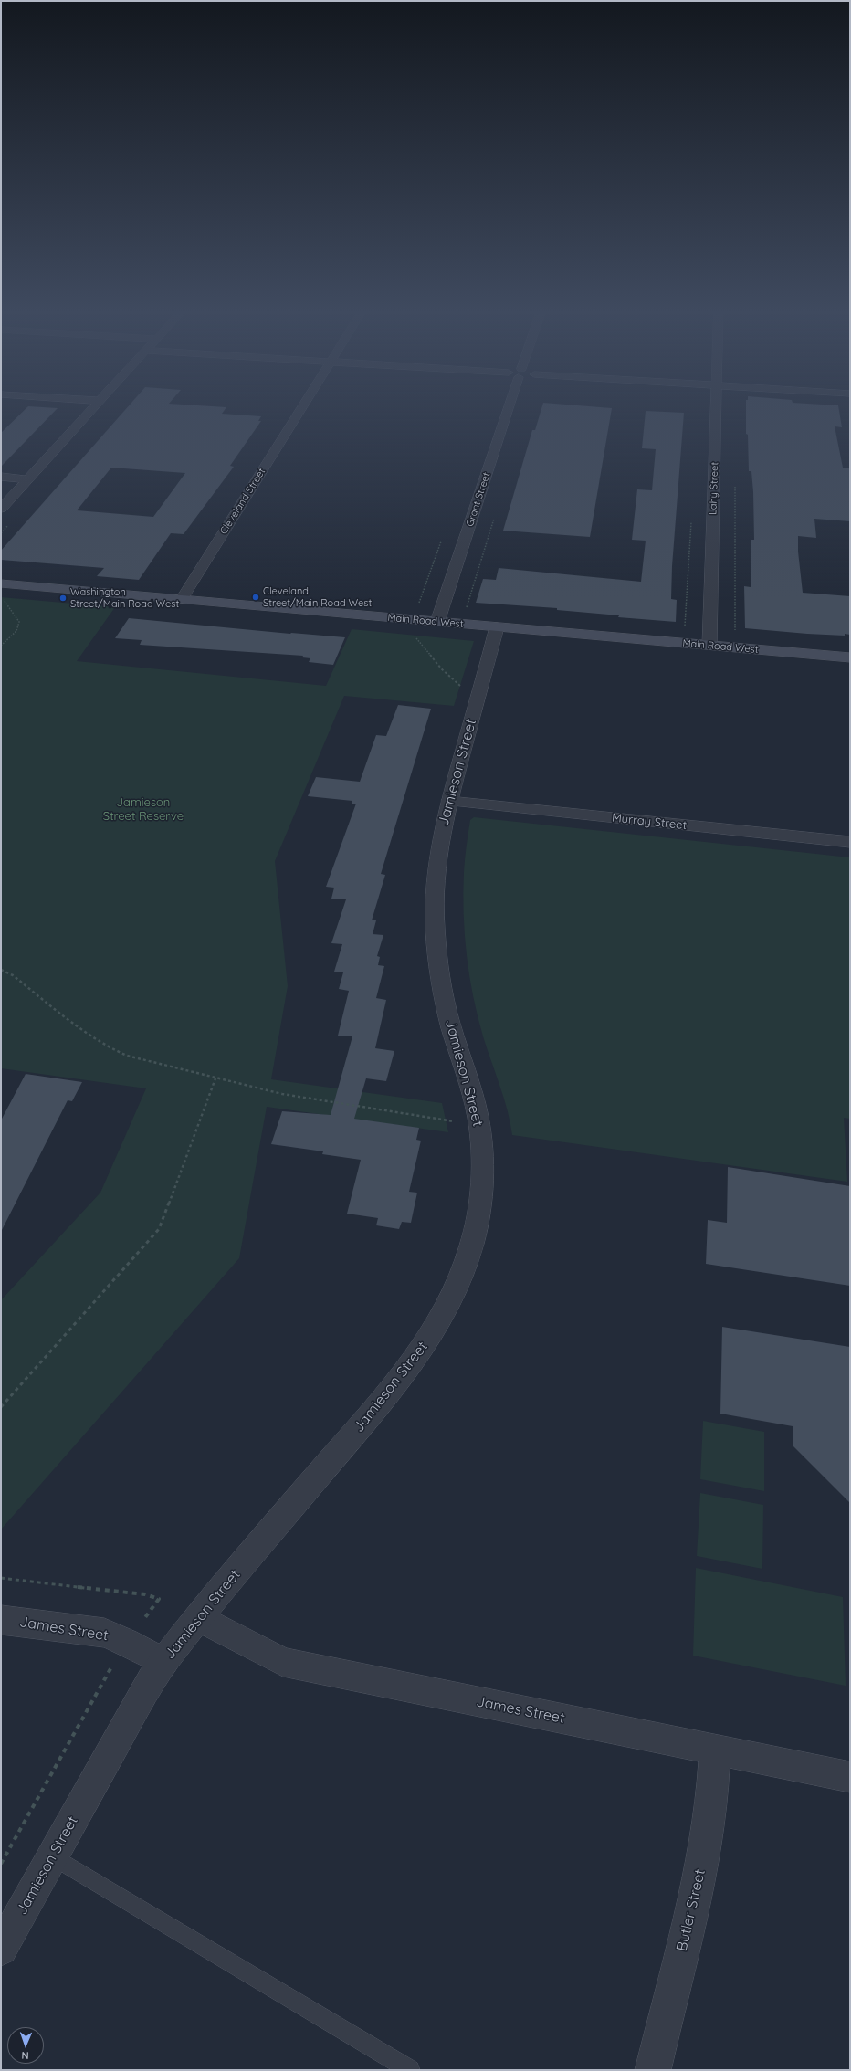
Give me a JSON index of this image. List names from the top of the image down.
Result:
{
  "streets": {
    "main road": ["Main Road West"],
    "street": [
      "Lahy Street",
      "Grant Street",
      "Cleveland Street",
      "Jamieson Street",
      "Murray Street",
      "James Street",
      "Butler Street"
    ]
  },
  "crossings": [
    ["Lahy Street", "Main Road West"],
    ["Grant Street", "Main Road West"],
    ["Cleveland Street", "Main Road West"],
    ["Main Road West", "Jamieson Street"],
    ["Jamieson Street", "Murray Street"],
    ["Jamieson Street", "James Street"],
    ["James Street", "Butler Street"]
  ],
  "parks": ["Jamieson Street Reserve"],
  "places": ["Cleveland Street/Main Road West", "Washington Street/Main Road West"],
  "north": "bottom"
}
